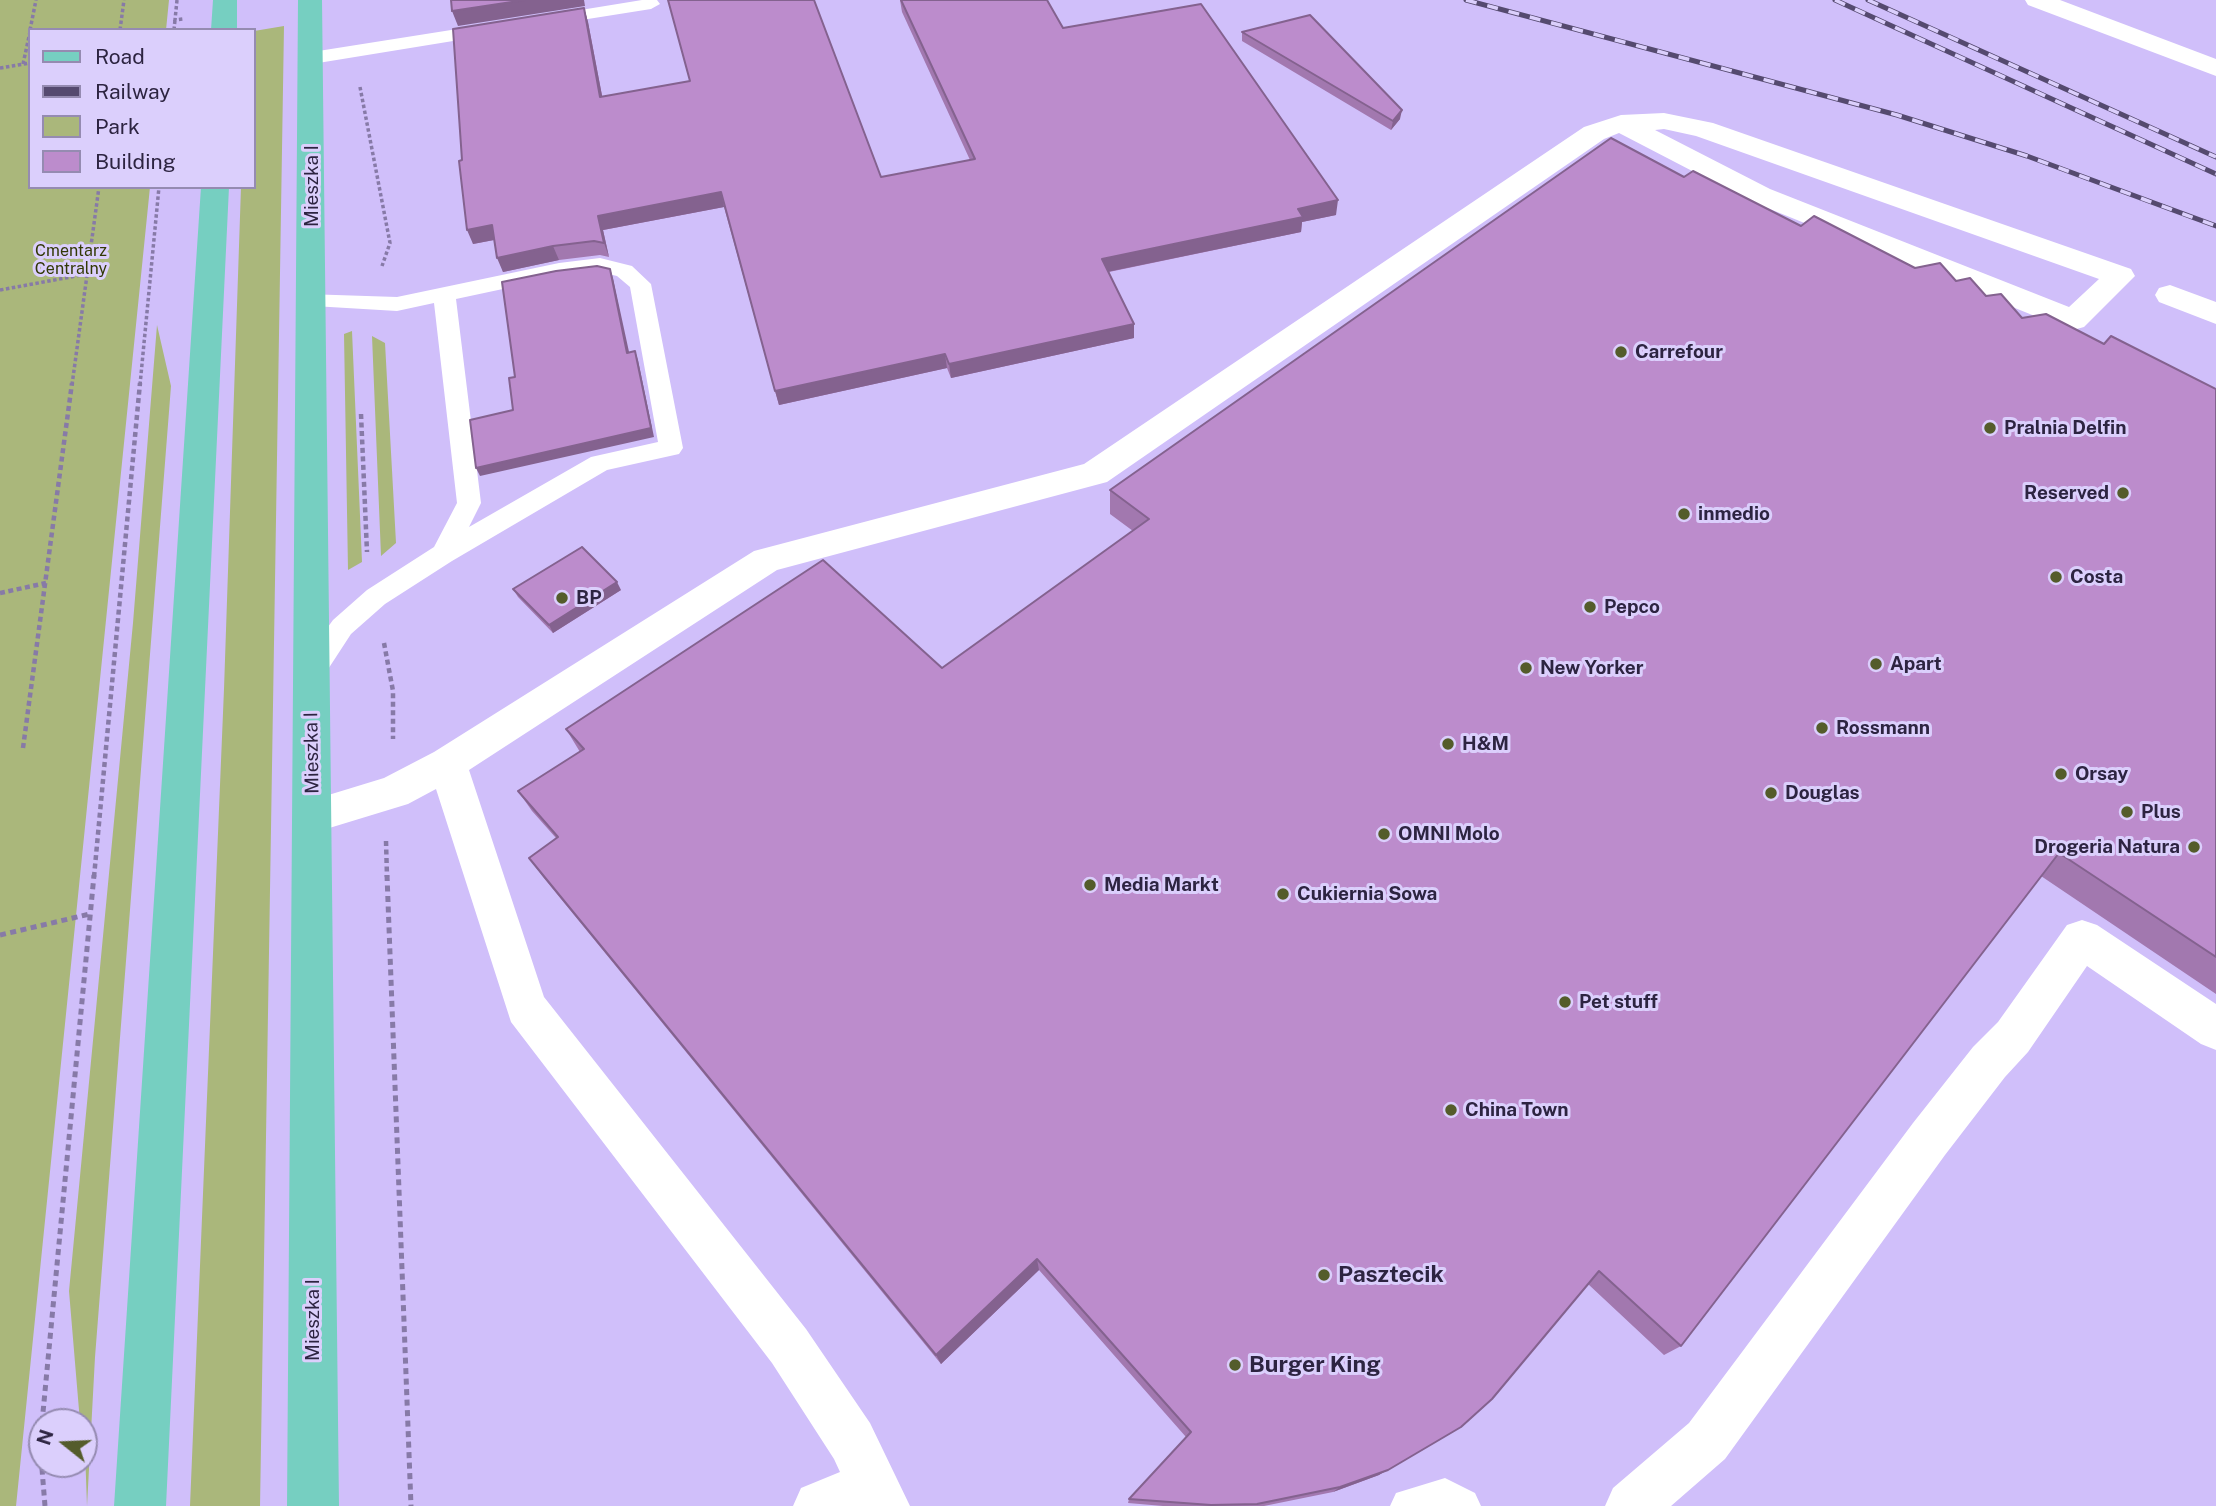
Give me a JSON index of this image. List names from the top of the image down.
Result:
{
  "streets": {
    "main road": ["Mieszka I"]
  },
  "parks": ["Cmentarz Centralny"],
  "places": [
    "Carrefour",
    "Pralnia Delfin",
    "Reserved",
    "inmedio",
    "Costa",
    "BP",
    "Pepco",
    "Apart",
    "New Yorker",
    "Rossmann",
    "H&M",
    "Orsay",
    "Douglas",
    "Plus",
    "OMNI Molo",
    "Drogeria Natura",
    "Media Markt",
    "Cukiernia Sowa",
    "Pet stuff",
    "China Town",
    "Pasztecik",
    "Burger King"
  ],
  "legend": [
    "Road",
    "Railway",
    "Park",
    "Building"
  ],
  "north": "left"
}
